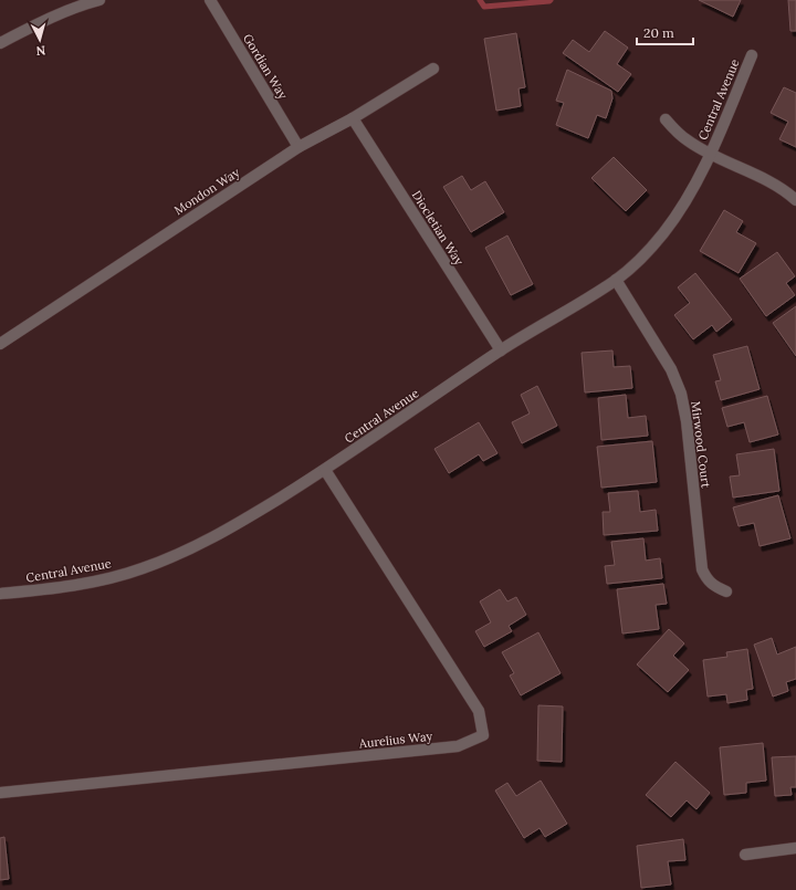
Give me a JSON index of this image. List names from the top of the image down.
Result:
{
  "streets": {
    "street": [
      "Gordian Way",
      "Central Avenue",
      "Mondon Way",
      "Diocletian Way",
      "Mirwood Court",
      "Aurelius Way"
    ]
  },
  "crossings": [
    ["Gordian Way", "Mondon Way"],
    ["Central Avenue", "Diocletian Way"],
    ["Central Avenue", "Mirwood Court"],
    ["Central Avenue", "Aurelius Way"],
    ["Mondon Way", "Diocletian Way"]
  ],
  "scale_bar": "20 m",
  "north": "bottom"
}
